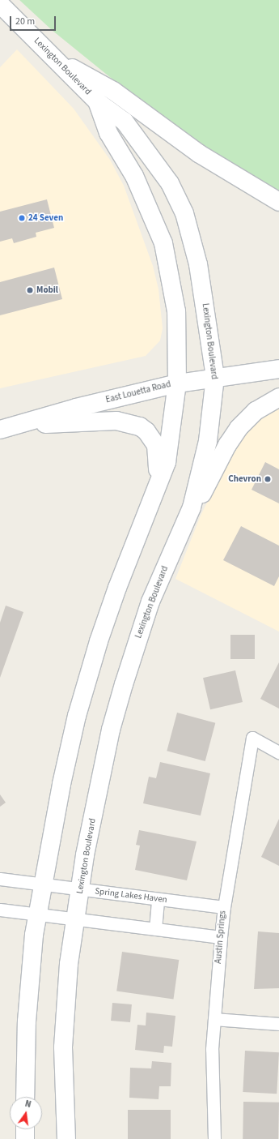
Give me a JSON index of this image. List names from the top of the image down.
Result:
{
  "streets": {
    "main road": ["Lexington Boulevard", "East Louetta Road"],
    "street": ["Spring Lakes Haven", "Austin Springs"]
  },
  "crossings": [
    ["Lexington Boulevard", "East Louetta Road"],
    ["Lexington Boulevard", "Spring Lakes Haven"],
    ["Spring Lakes Haven", "Austin Springs"]
  ],
  "places": ["24 Seven", "Mobil", "Chevron"],
  "scale_bar": "20 m",
  "north": "top"
}
